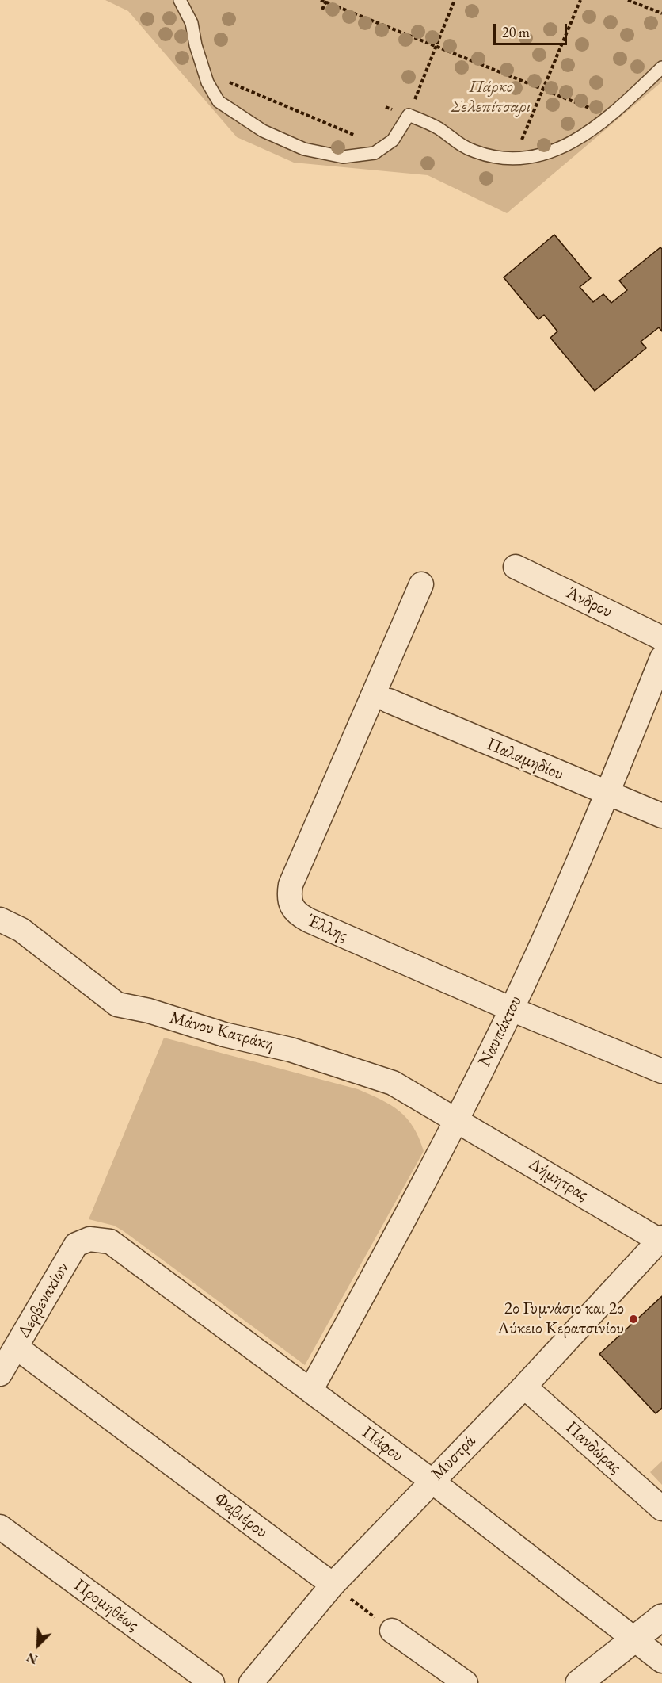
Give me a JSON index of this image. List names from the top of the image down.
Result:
{
  "streets": {
    "street": [
      "Άνδρου",
      "Παλαμηδίου",
      "Έλλης",
      "Μάνου Κατράκη",
      "Ναυπάκτου",
      "Δήμητρας",
      "Δερβενακίων",
      "Πάφου",
      "Πανδώρας",
      "Μυστρά",
      "Φαβιέρου",
      "Προμηθέως"
    ]
  },
  "crossings": [
    ["Παλαμηδίου", "Ναυπάκτου"],
    ["Έλλης", "Ναυπάκτου"],
    ["Μάνου Κατράκη", "Ναυπάκτου"],
    ["Μάνου Κατράκη", "Δήμητρας"],
    ["Ναυπάκτου", "Δήμητρας"],
    ["Ναυπάκτου", "Πάφου"],
    ["Δήμητρας", "Μυστρά"],
    ["Δερβενακίων", "Πάφου"],
    ["Δερβενακίων", "Φαβιέρου"],
    ["Πάφου", "Μυστρά"],
    ["Πανδώρας", "Μυστρά"],
    ["Μυστρά", "Φαβιέρου"]
  ],
  "parks": ["Πάρκο Σελεπίτσαρι"],
  "places": ["2ο Γυμνάσιο και 2ο Λύκειο Κερατσινίου"],
  "scale_bar": "20 m",
  "north": "bottom left"
}
